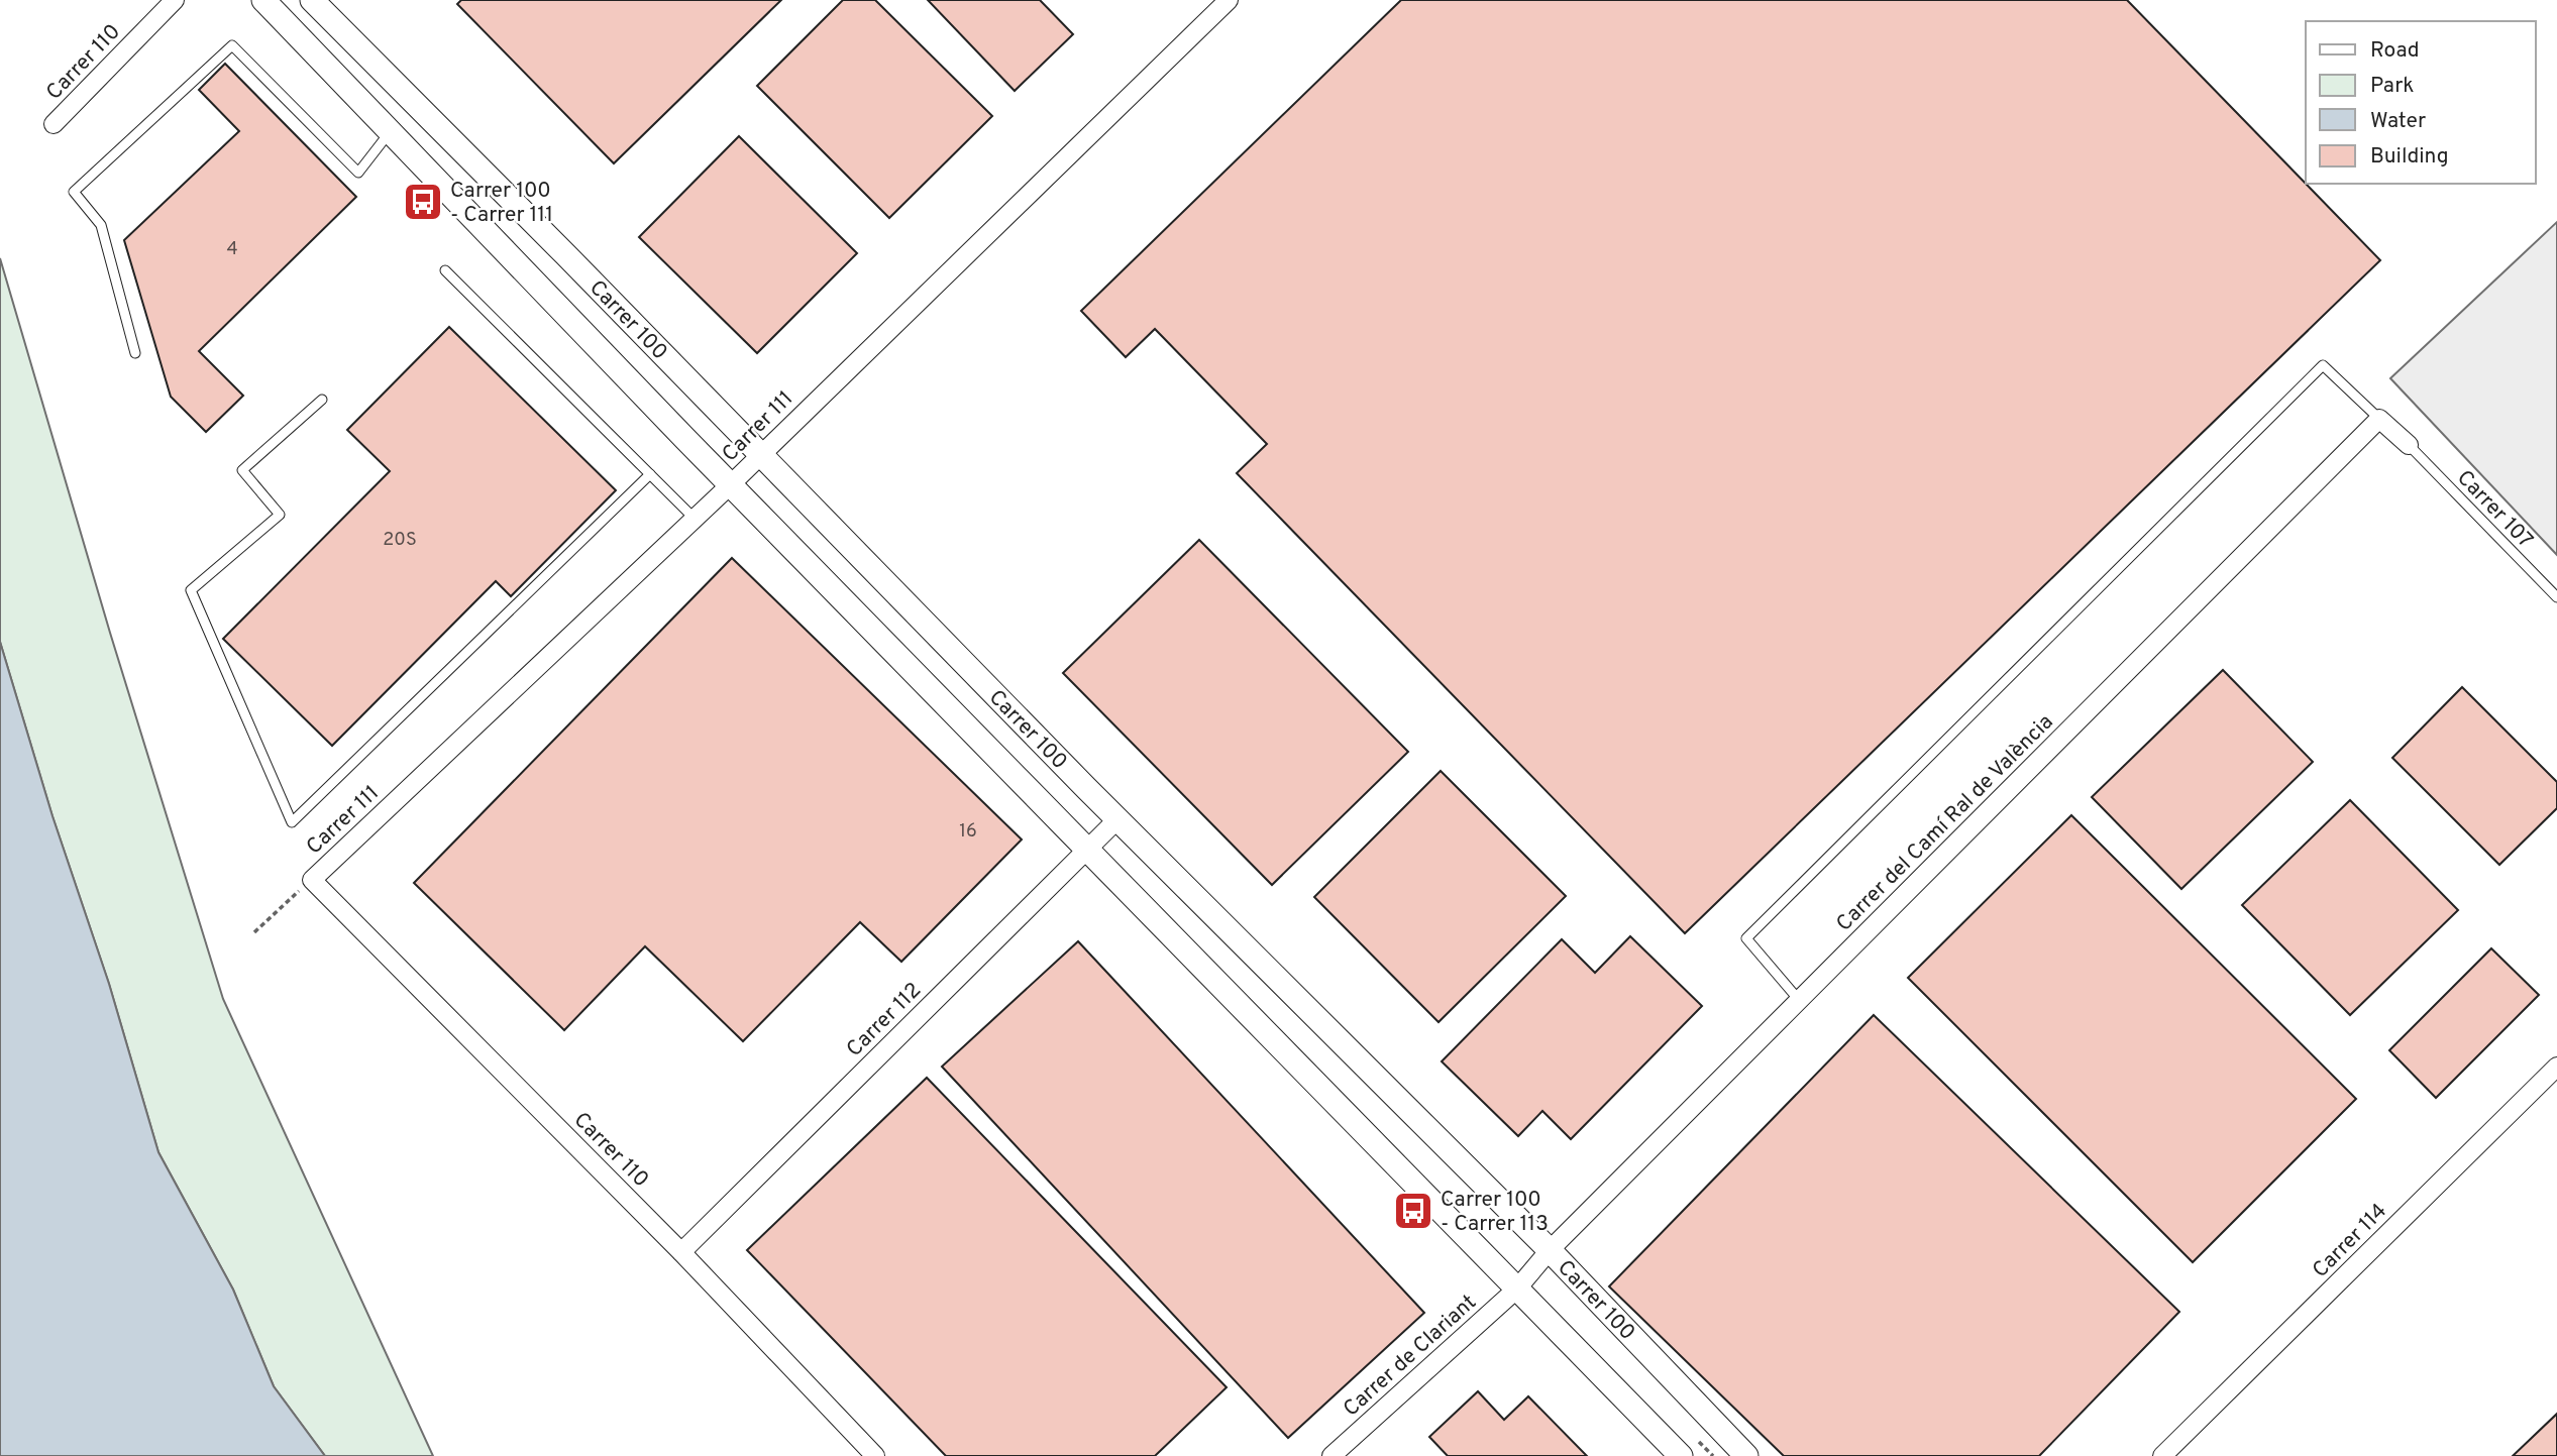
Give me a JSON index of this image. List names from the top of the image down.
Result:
{
  "streets": {
    "street": [
      "Carrer 110",
      "Carrer 100",
      "Carrer 111",
      "Carrer del Camí Ral de València",
      "Carrer 112",
      "Carrer 114",
      "Carrer de Clariant"
    ],
    "lane": ["Carrer 107"]
  },
  "crossings": [
    ["Carrer 110", "Carrer 111"],
    ["Carrer 110", "Carrer 112"],
    ["Carrer 100", "Carrer 111"],
    ["Carrer 100", "Carrer del Camí Ral de València"],
    ["Carrer 100", "Carrer 112"],
    ["Carrer 100", "Carrer de Clariant"],
    ["Carrer del Camí Ral de València", "Carrer de Clariant"]
  ],
  "places": {
    "bus stop": ["Carrer 100 - Carrer 111", "Carrer 100 - Carrer 113"]
  },
  "house_numbers": ["4", "20S", "16"],
  "legend": [
    "Road",
    "Park",
    "Water",
    "Building"
  ]
}
